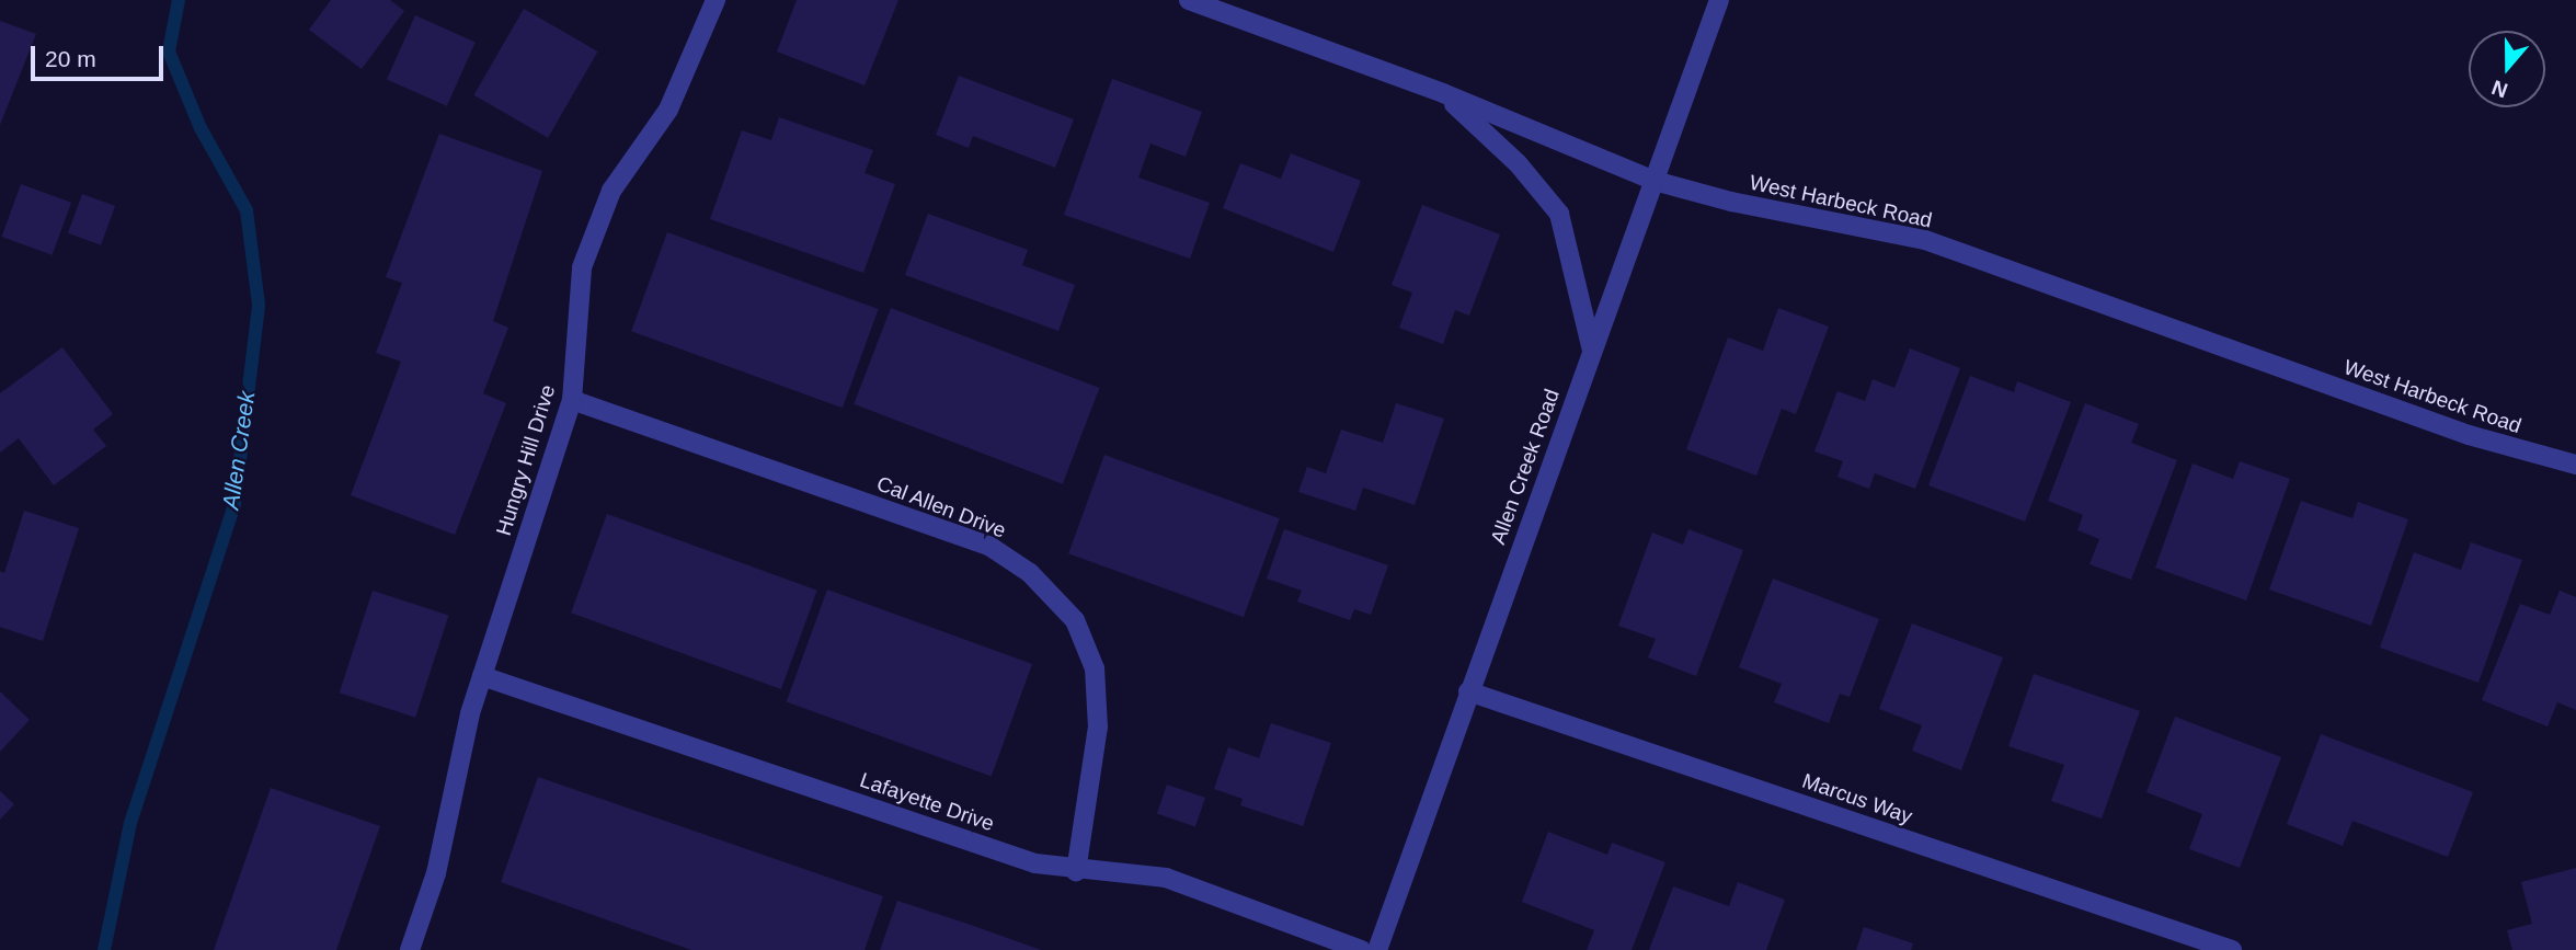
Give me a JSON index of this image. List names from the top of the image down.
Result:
{
  "streets": {
    "street": [
      "West Harbeck Road",
      "Hungry Hill Drive",
      "Allen Creek Road",
      "Cal Allen Drive",
      "Marcus Way",
      "Lafayette Drive"
    ]
  },
  "crossings": [
    ["West Harbeck Road", "Allen Creek Road"],
    ["Hungry Hill Drive", "Cal Allen Drive"],
    ["Hungry Hill Drive", "Lafayette Drive"],
    ["Allen Creek Road", "Marcus Way"],
    ["Cal Allen Drive", "Lafayette Drive"]
  ],
  "water": ["Allen Creek"],
  "scale_bar": "20 m",
  "north": "bottom"
}
